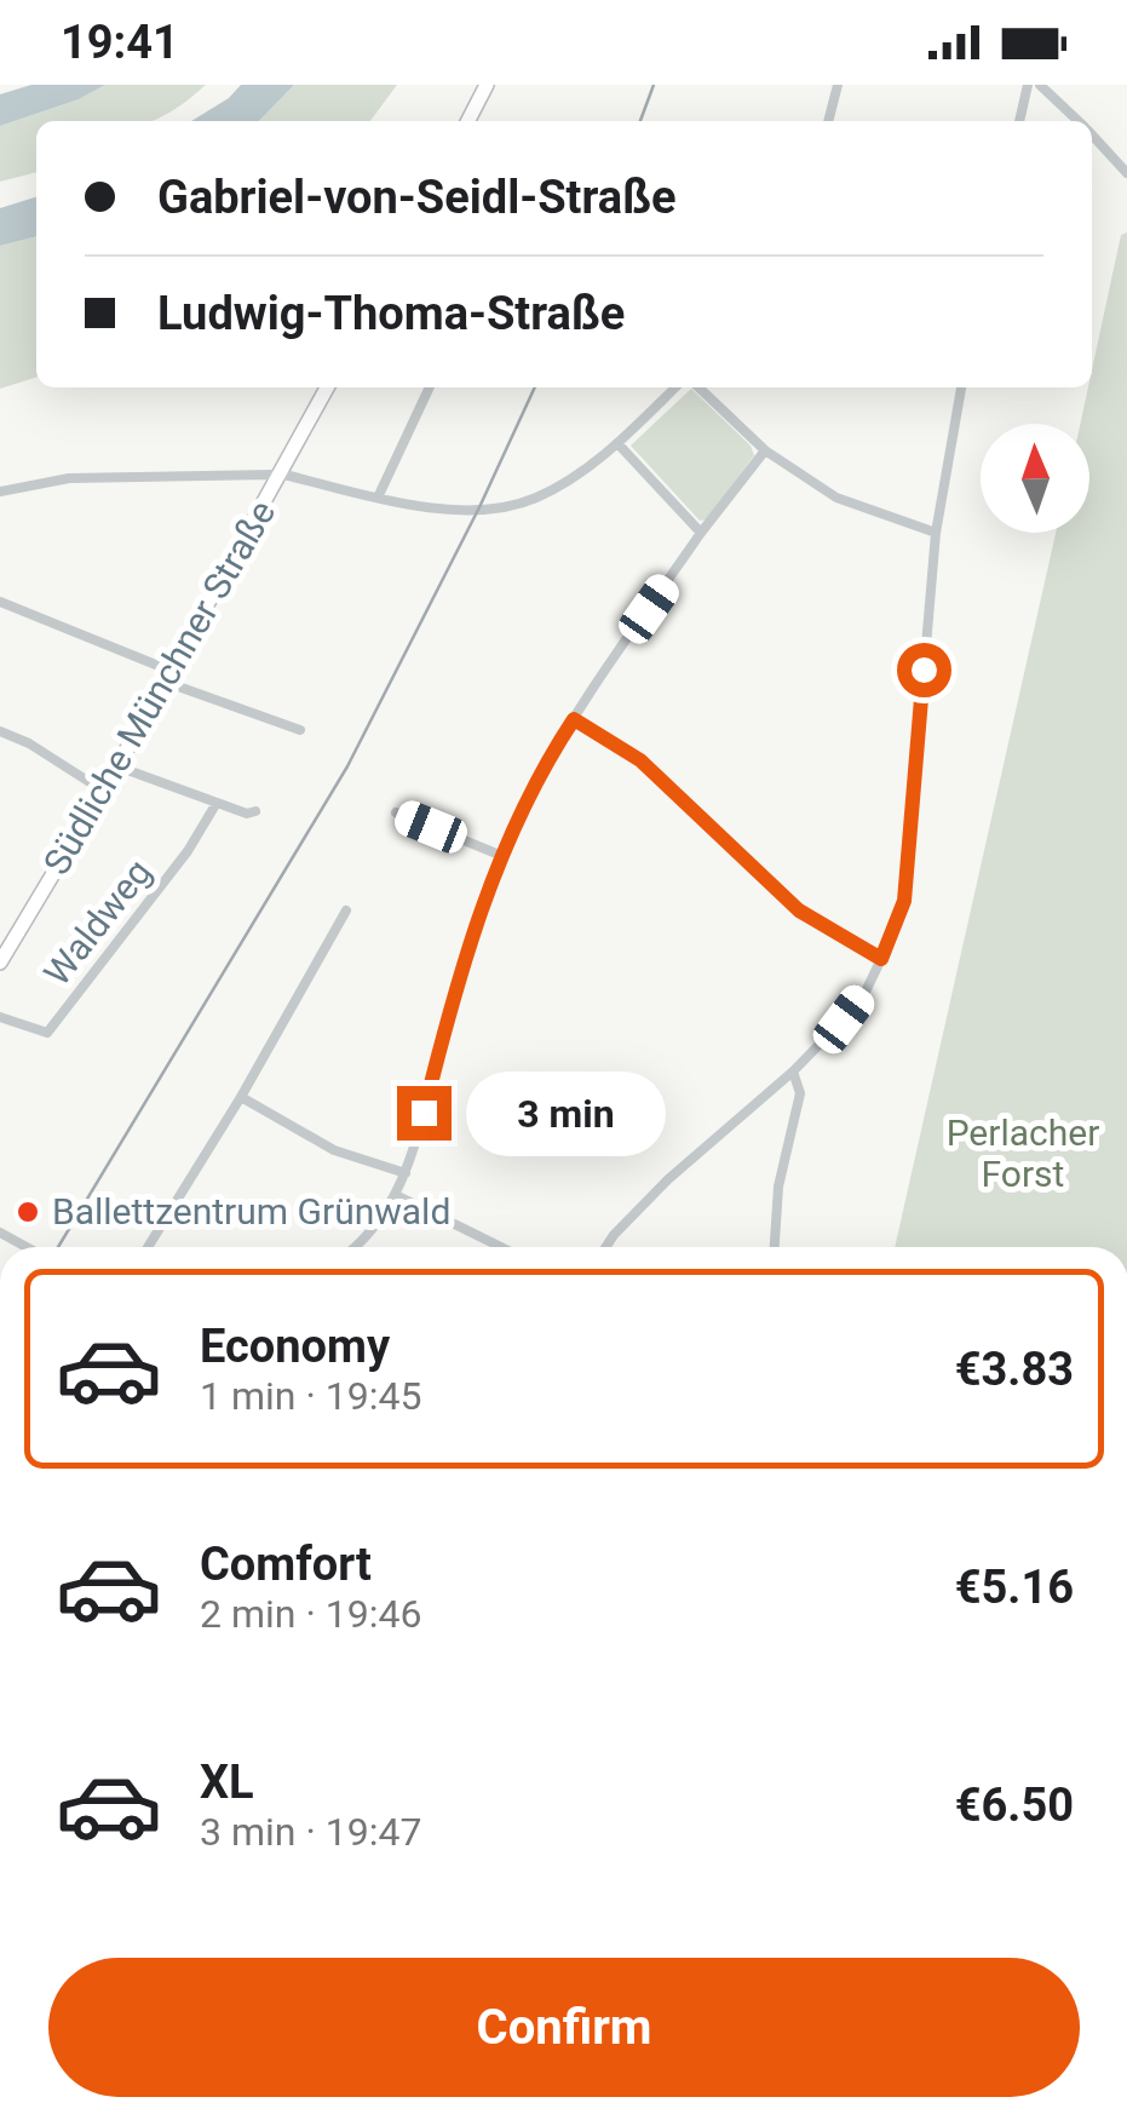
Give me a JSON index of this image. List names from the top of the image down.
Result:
{
  "streets": {
    "main road": ["Südliche Münchner Straße"],
    "street": ["Waldweg"]
  },
  "parks": ["Perlacher Forst"],
  "places": ["Ballettzentrum Grünwald"],
  "north": "top",
  "page": {
    "status": "19:41",
    "banner": ["Gabriel-von-Seidl-Straße", "Ludwig-Thoma-Straße"],
    "bubble": "3 min",
    "list": [
      {
        "name": "Economy",
        "note": "1 min · 19:45",
        "value": "€3.83"
      },
      {
        "name": "Comfort",
        "note": "2 min · 19:46",
        "value": "€5.16"
      },
      {
        "name": "XL",
        "note": "3 min · 19:47",
        "value": "€6.50"
      }
    ],
    "buttons": "Confirm"
  }
}
